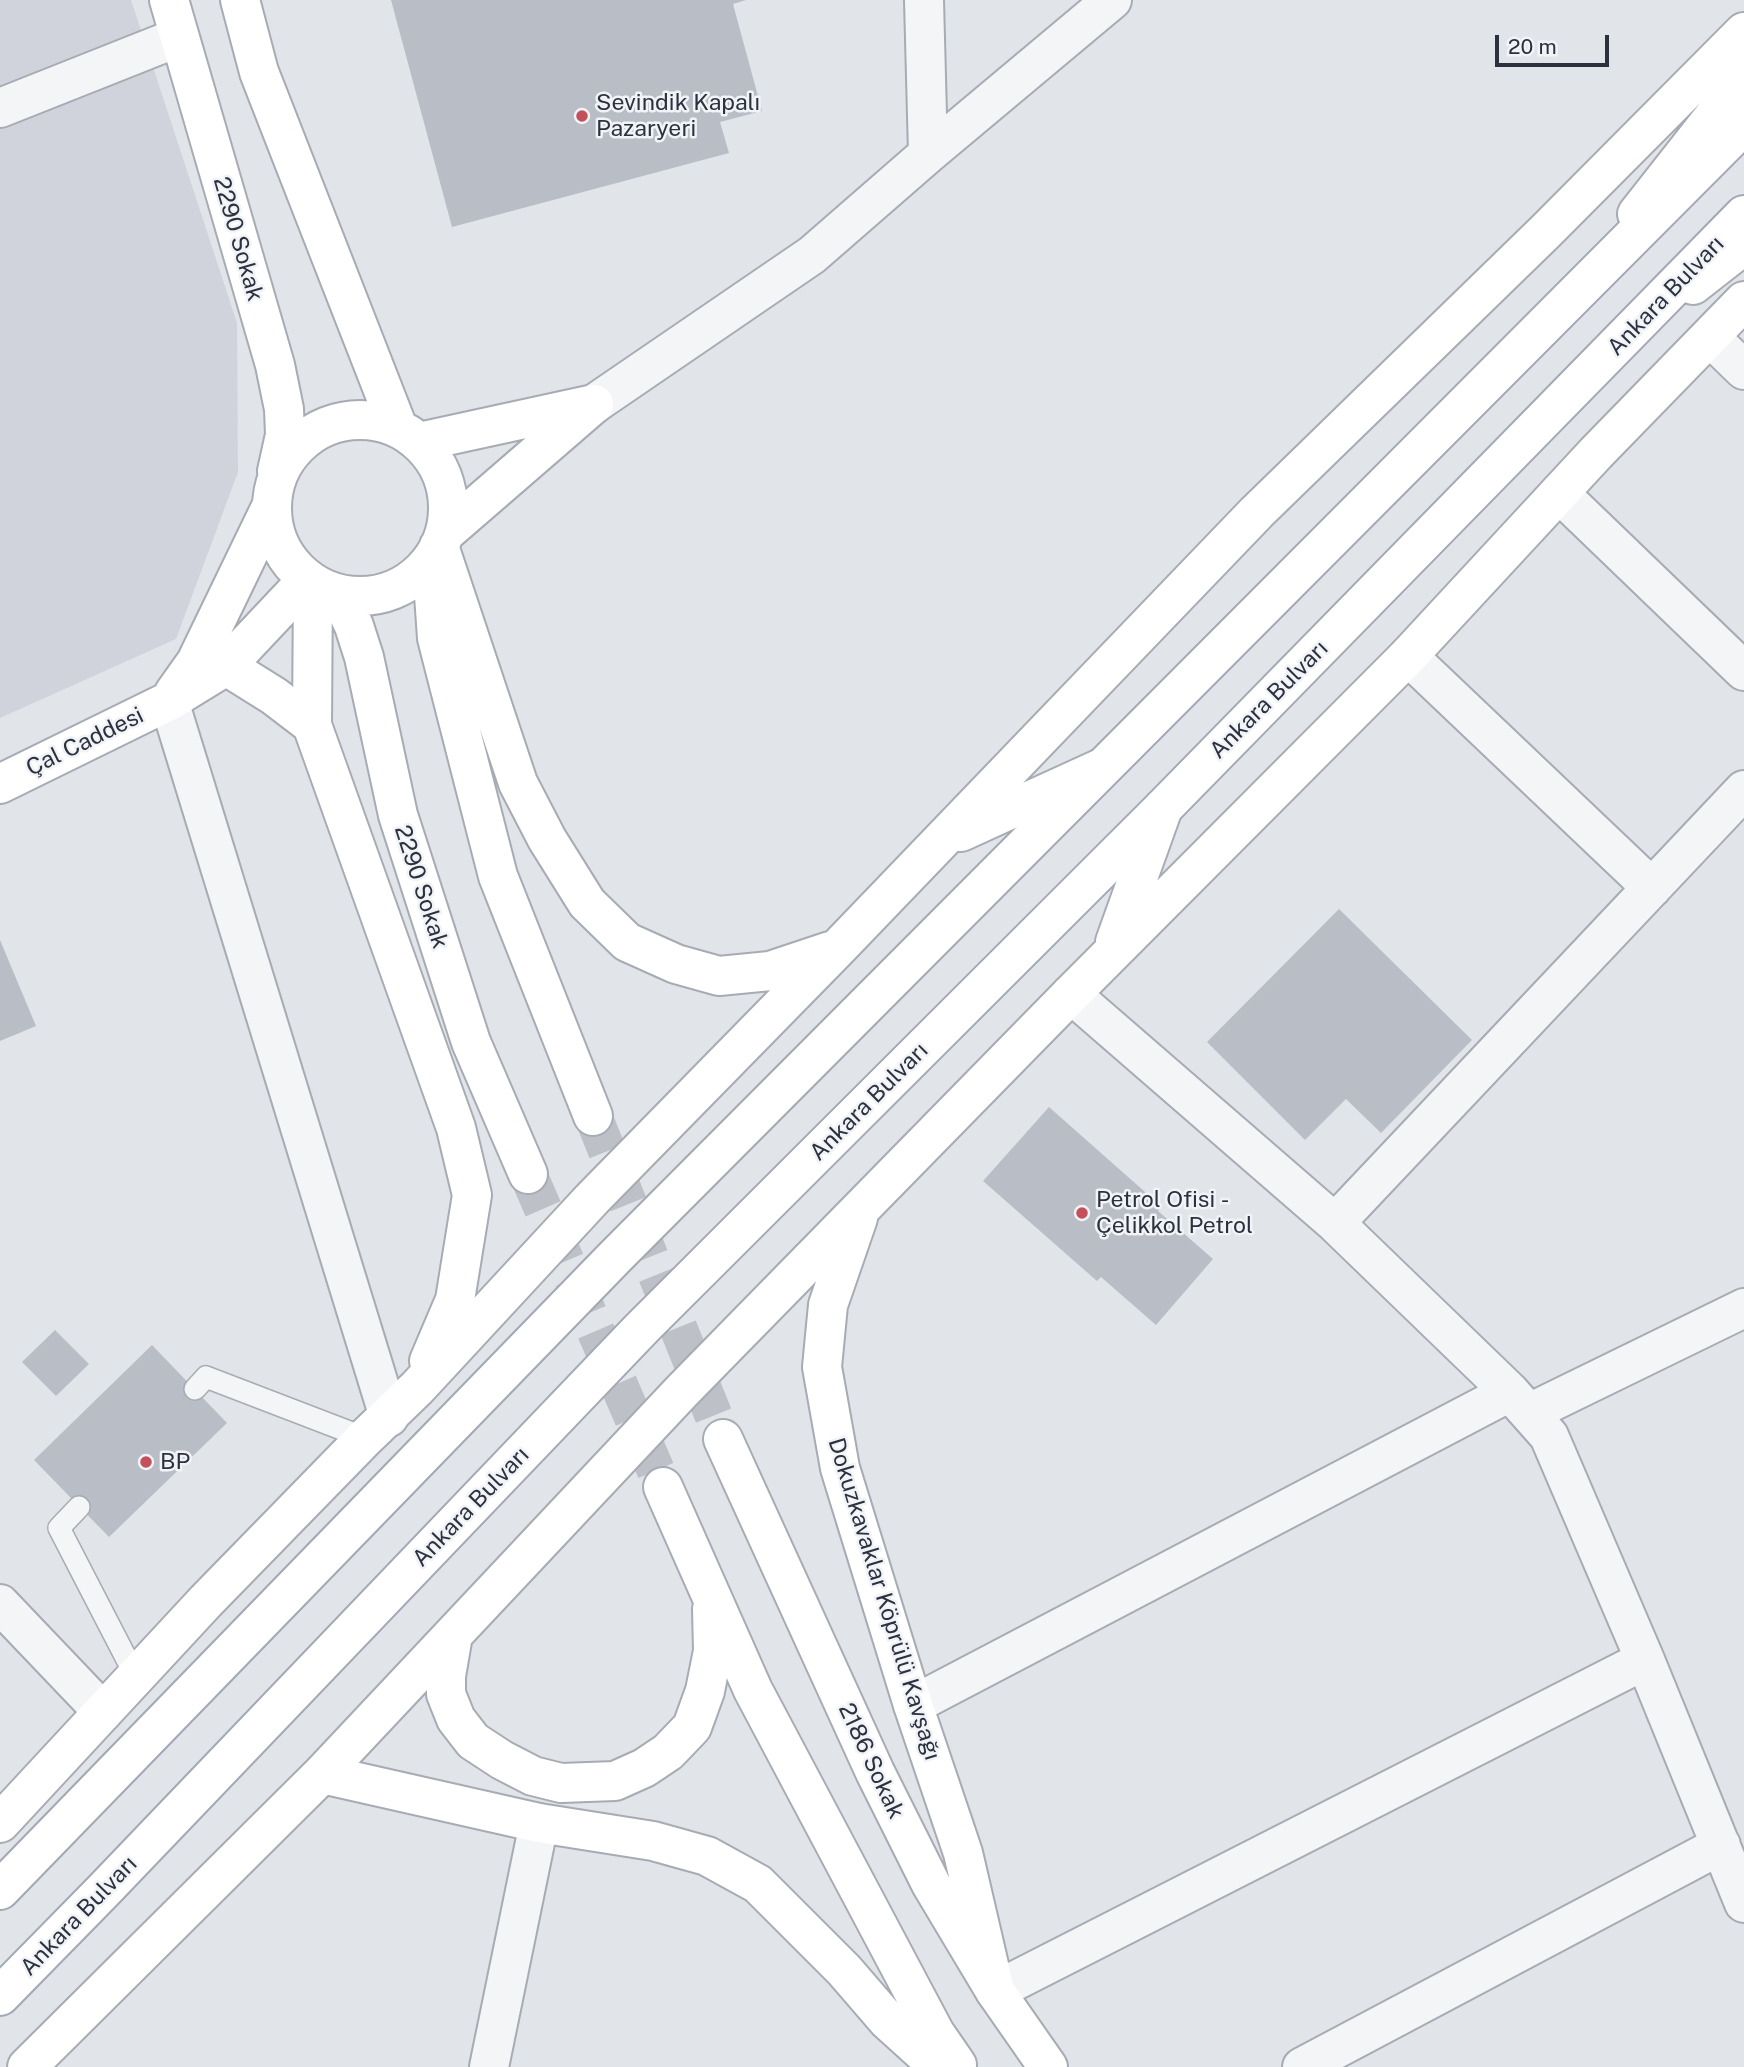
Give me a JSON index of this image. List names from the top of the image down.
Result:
{
  "streets": {
    "main road": [
      "2290 Sokak",
      "Ankara Bulvarı",
      "Çal Caddesi",
      "Dokuzkavaklar Köprülü Kavşağı",
      "2186 Sokak"
    ]
  },
  "crossings": [
    ["2290 Sokak", "Çal Caddesi"],
    ["Dokuzkavaklar Köprülü Kavşağı", "2186 Sokak"]
  ],
  "places": ["Sevindik Kapalı Pazaryeri", "Petrol Ofisi - Çelikkol Petrol", "BP"],
  "scale_bar": "20 m"
}
